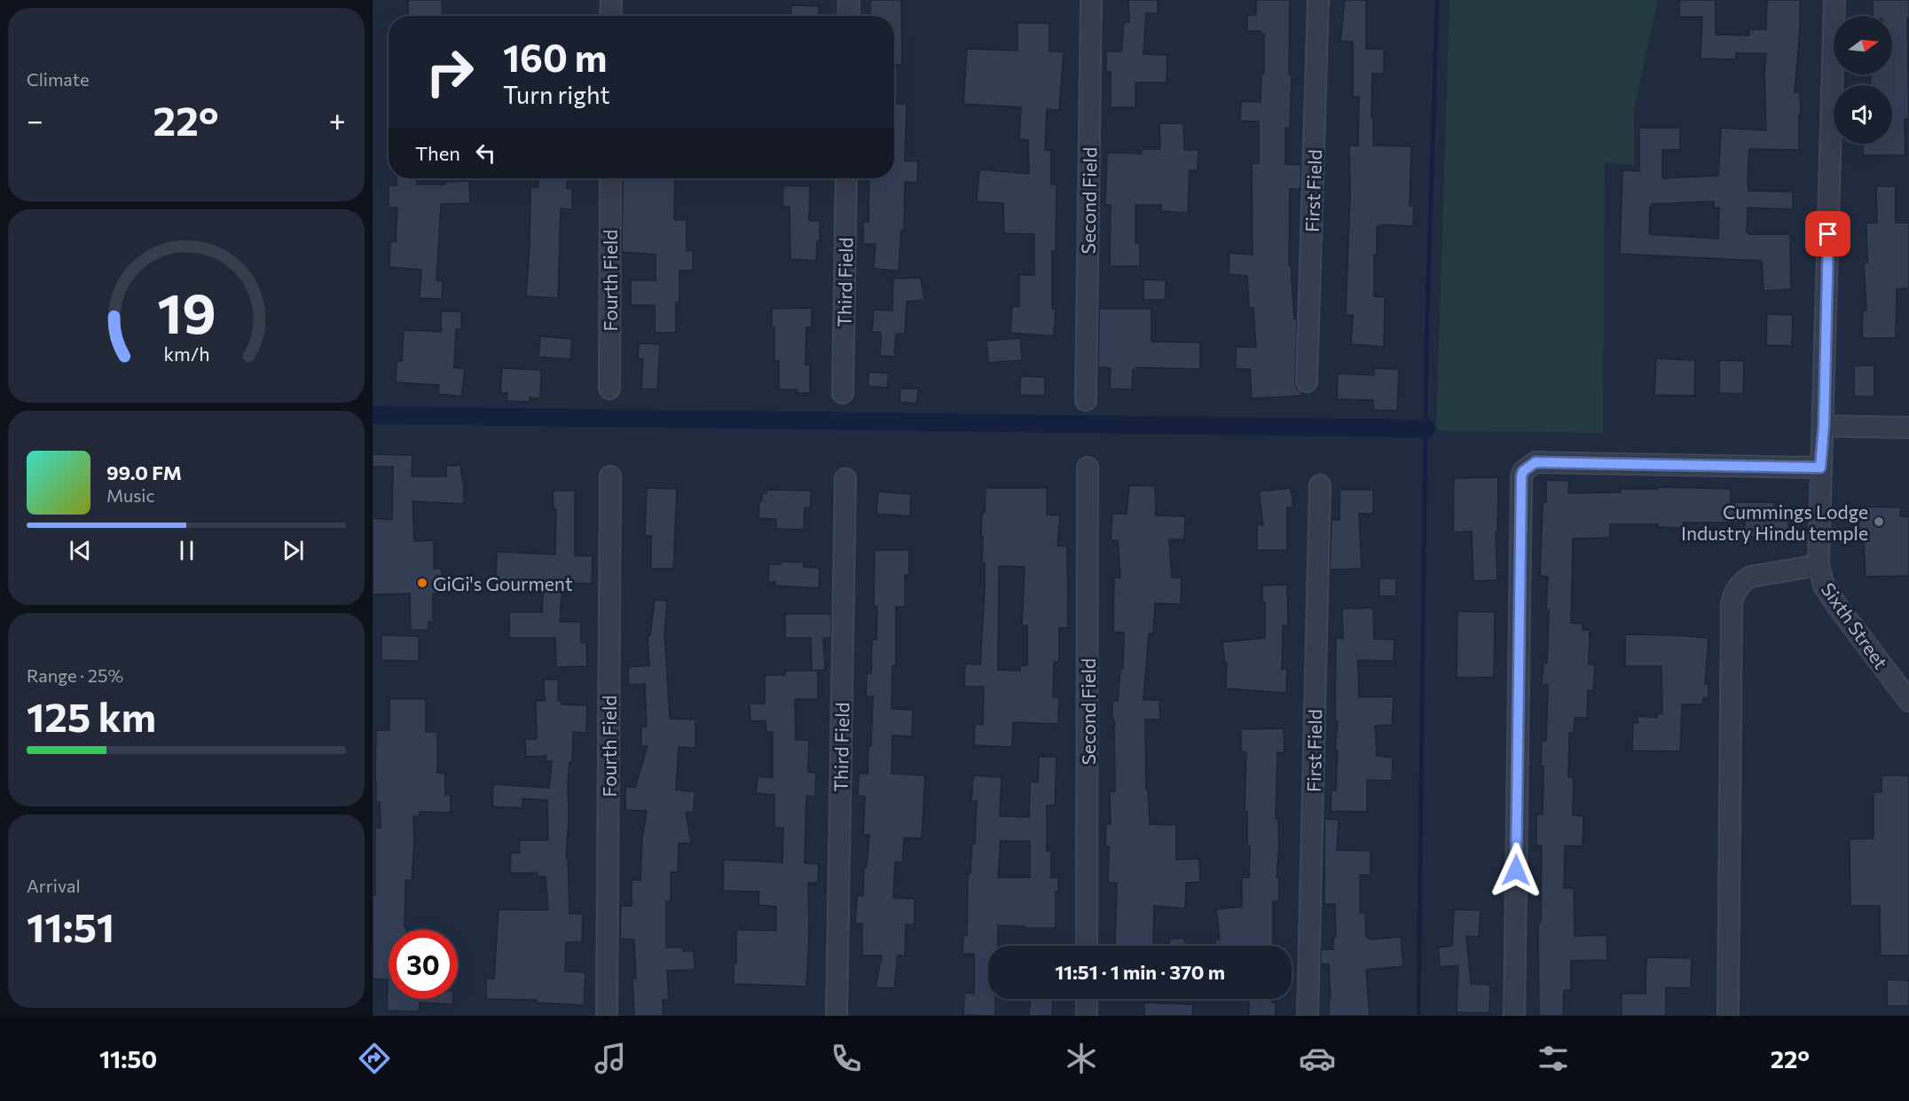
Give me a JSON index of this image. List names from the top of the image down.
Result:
{
  "streets": {
    "street": [
      "First Field",
      "Second Field",
      "Fourth Field",
      "Third Field",
      "Sixth Street"
    ]
  },
  "places": ["Cummings Lodge Industry Hindu temple", "GiGi's Gourment"],
  "north": "right",
  "page": {
    "tile": [
      "Climate",
      ["Range · 25%", "125 km"],
      ["Arrival", "11:51"]
    ],
    "turn": ["160 m", "Turn right"],
    "heat": ["−", "22°", "+"],
    "then": "Then",
    "song": ["99.0 FM", "Music"],
    "limit": "30",
    "trip": "11:51 · 1 min · 370 m",
    "tabs": ["11:50", "22°"],
    "gauge": ["19", "km/h"]
  }
}
